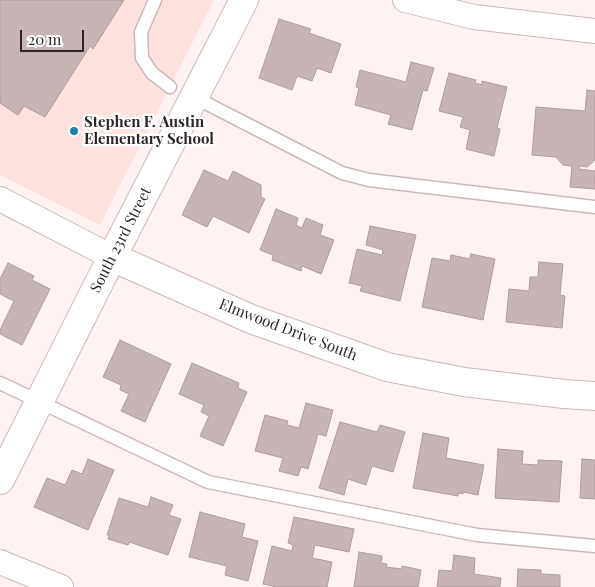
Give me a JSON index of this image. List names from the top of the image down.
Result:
{
  "streets": {
    "street": ["South 23rd Street", "Elmwood Drive South"]
  },
  "crossings": [
    ["South 23rd Street", "Elmwood Drive South"]
  ],
  "places": ["Stephen F. Austin Elementary School"],
  "scale_bar": "20 m"
}
